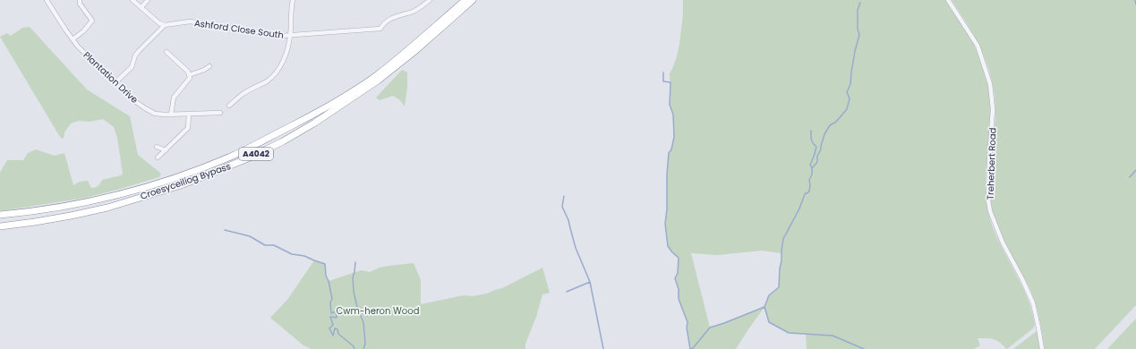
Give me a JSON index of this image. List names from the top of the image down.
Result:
{
  "streets": {
    "highway": ["A4042", "Croesyceiliog Bypass"],
    "street": ["Ashford Close South", "Plantation Drive", "Treherbert Road"]
  },
  "parks": ["Cwm-heron Wood"]
}
